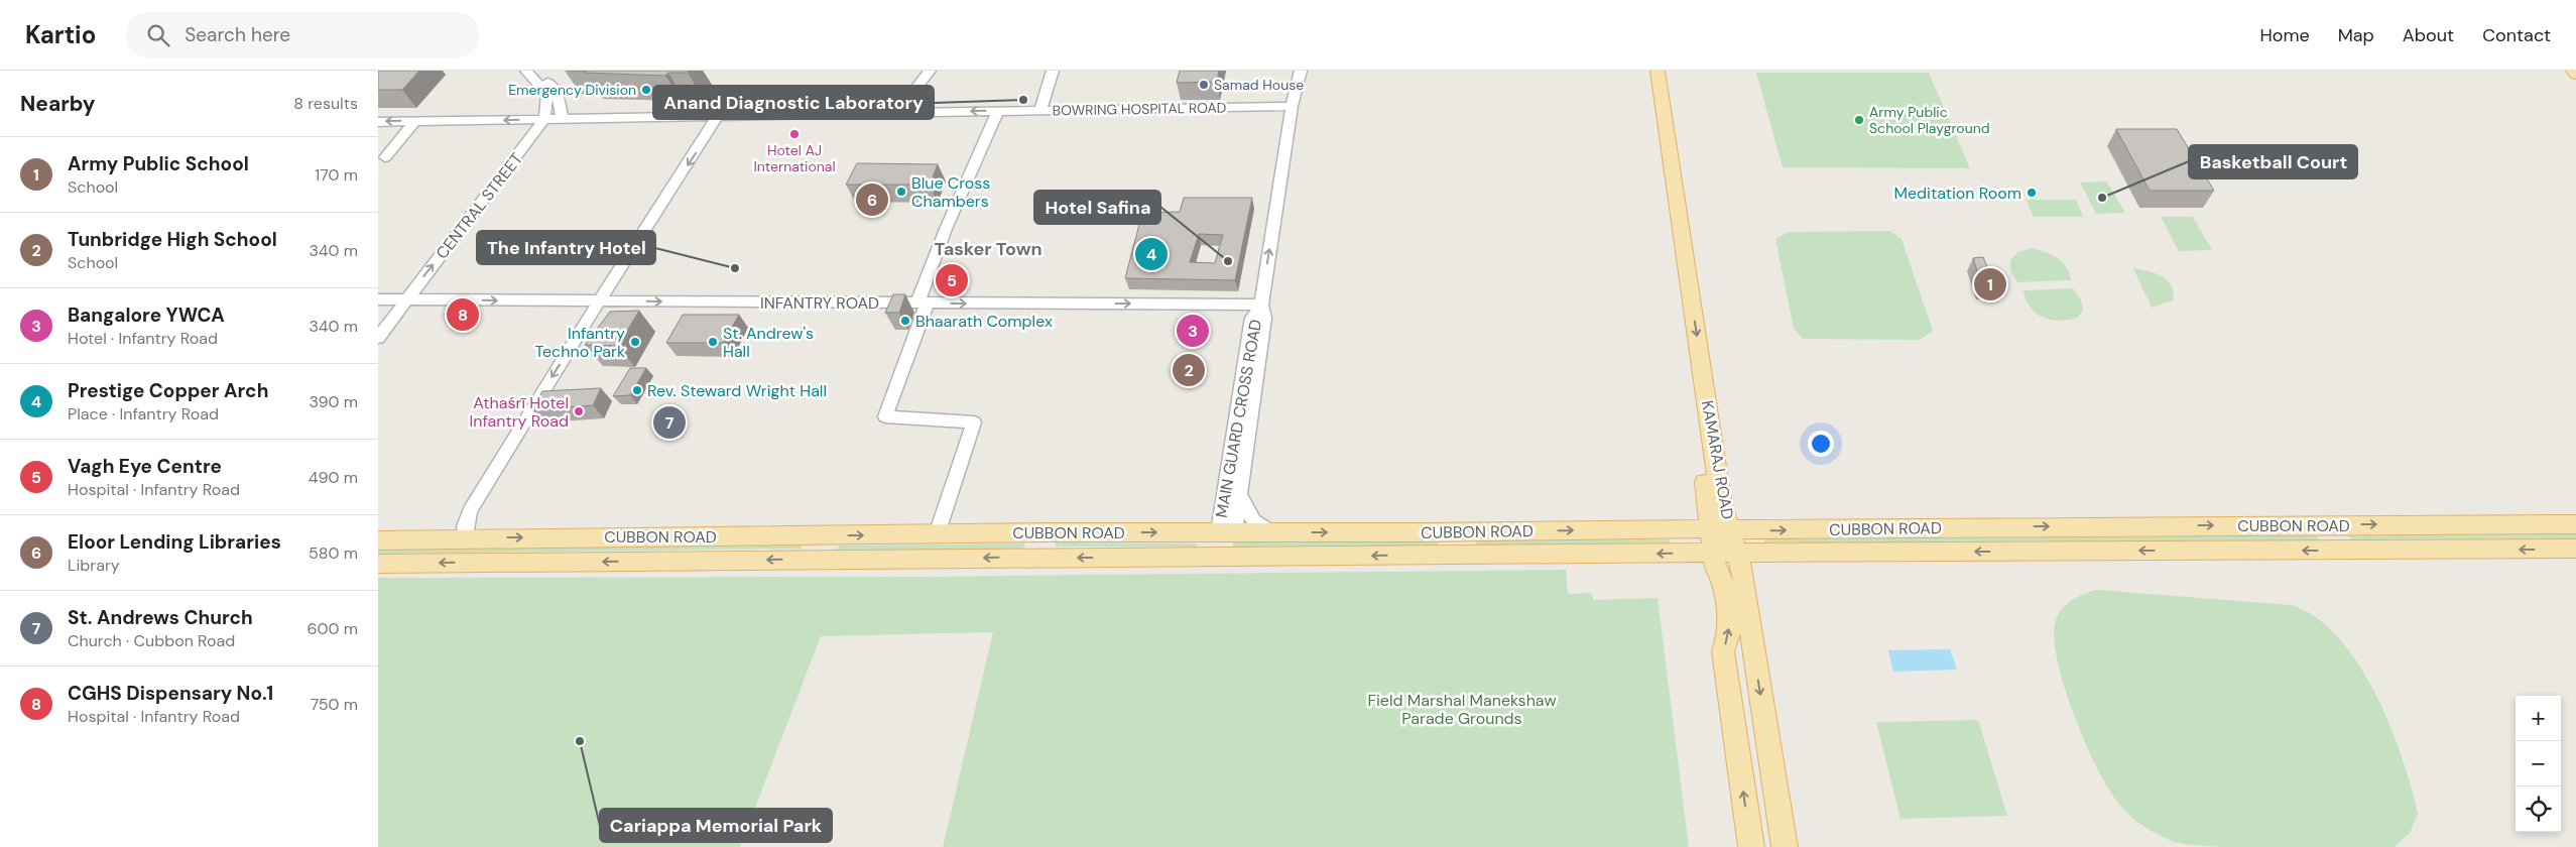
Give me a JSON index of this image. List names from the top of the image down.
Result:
{
  "streets": {
    "main road": ["KAMARAJ ROAD", "CUBBON ROAD"],
    "street": [
      "BOWRING HOSPITAL ROAD",
      "CENTRAL STREET",
      "INFANTRY ROAD",
      "MAIN GUARD CROSS ROAD"
    ]
  },
  "crossings": [
    ["BOWRING HOSPITAL ROAD", "CENTRAL STREET"],
    ["BOWRING HOSPITAL ROAD", "MAIN GUARD CROSS ROAD"],
    ["CENTRAL STREET", "INFANTRY ROAD"],
    ["INFANTRY ROAD", "MAIN GUARD CROSS ROAD"],
    ["MAIN GUARD CROSS ROAD", "CUBBON ROAD"],
    ["KAMARAJ ROAD", "CUBBON ROAD"]
  ],
  "one_way": ["CENTRAL STREET", "INFANTRY ROAD"],
  "districts": ["Tasker Town"],
  "parks": ["Field Marshal Manekshaw Parade Grounds"],
  "places": [
    "Samad House",
    "Emergency Division",
    "Anand Diagnostic Laboratory",
    "Army Public School Playground",
    "Hotel AJ International",
    "Blue Cross Chambers",
    "Meditation Room",
    "Basketball Court",
    "Hotel Safina",
    "The Infantry Hotel",
    "Bhaarath Complex",
    "Infantry Techno Park",
    "St. Andrew's Hall",
    "Rev. Steward Wright Hall",
    "Athaśrī Hotel Infantry Road",
    "Cariappa Memorial Park"
  ],
  "page": {
    "header": "Kartio",
    "search": "Search here",
    "nav": [
      "Home",
      "Map",
      "About",
      "Contact"
    ],
    "heading": ["Nearby", "8 results"],
    "list": [
      {
        "mark": "1",
        "name": "Army Public School",
        "note": "School",
        "value": "170 m"
      },
      {
        "mark": "2",
        "name": "Tunbridge High School",
        "note": "School",
        "value": "340 m"
      },
      {
        "mark": "3",
        "name": "Bangalore YWCA",
        "note": "Hotel · Infantry Road",
        "value": "340 m"
      },
      {
        "mark": "4",
        "name": "Prestige Copper Arch",
        "note": "Place · Infantry Road",
        "value": "390 m"
      },
      {
        "mark": "5",
        "name": "Vagh Eye Centre",
        "note": "Hospital · Infantry Road",
        "value": "490 m"
      },
      {
        "mark": "6",
        "name": "Eloor Lending Libraries",
        "note": "Library",
        "value": "580 m"
      },
      {
        "mark": "7",
        "name": "St. Andrews Church",
        "note": "Church · Cubbon Road",
        "value": "600 m"
      },
      {
        "mark": "8",
        "name": "CGHS Dispensary No.1",
        "note": "Hospital · Infantry Road",
        "value": "750 m"
      }
    ],
    "pins": [
      "6",
      "4",
      "5",
      "1",
      "8",
      "3",
      "2",
      "7"
    ],
    "map_buttons": ["+", "−"]
  }
}
